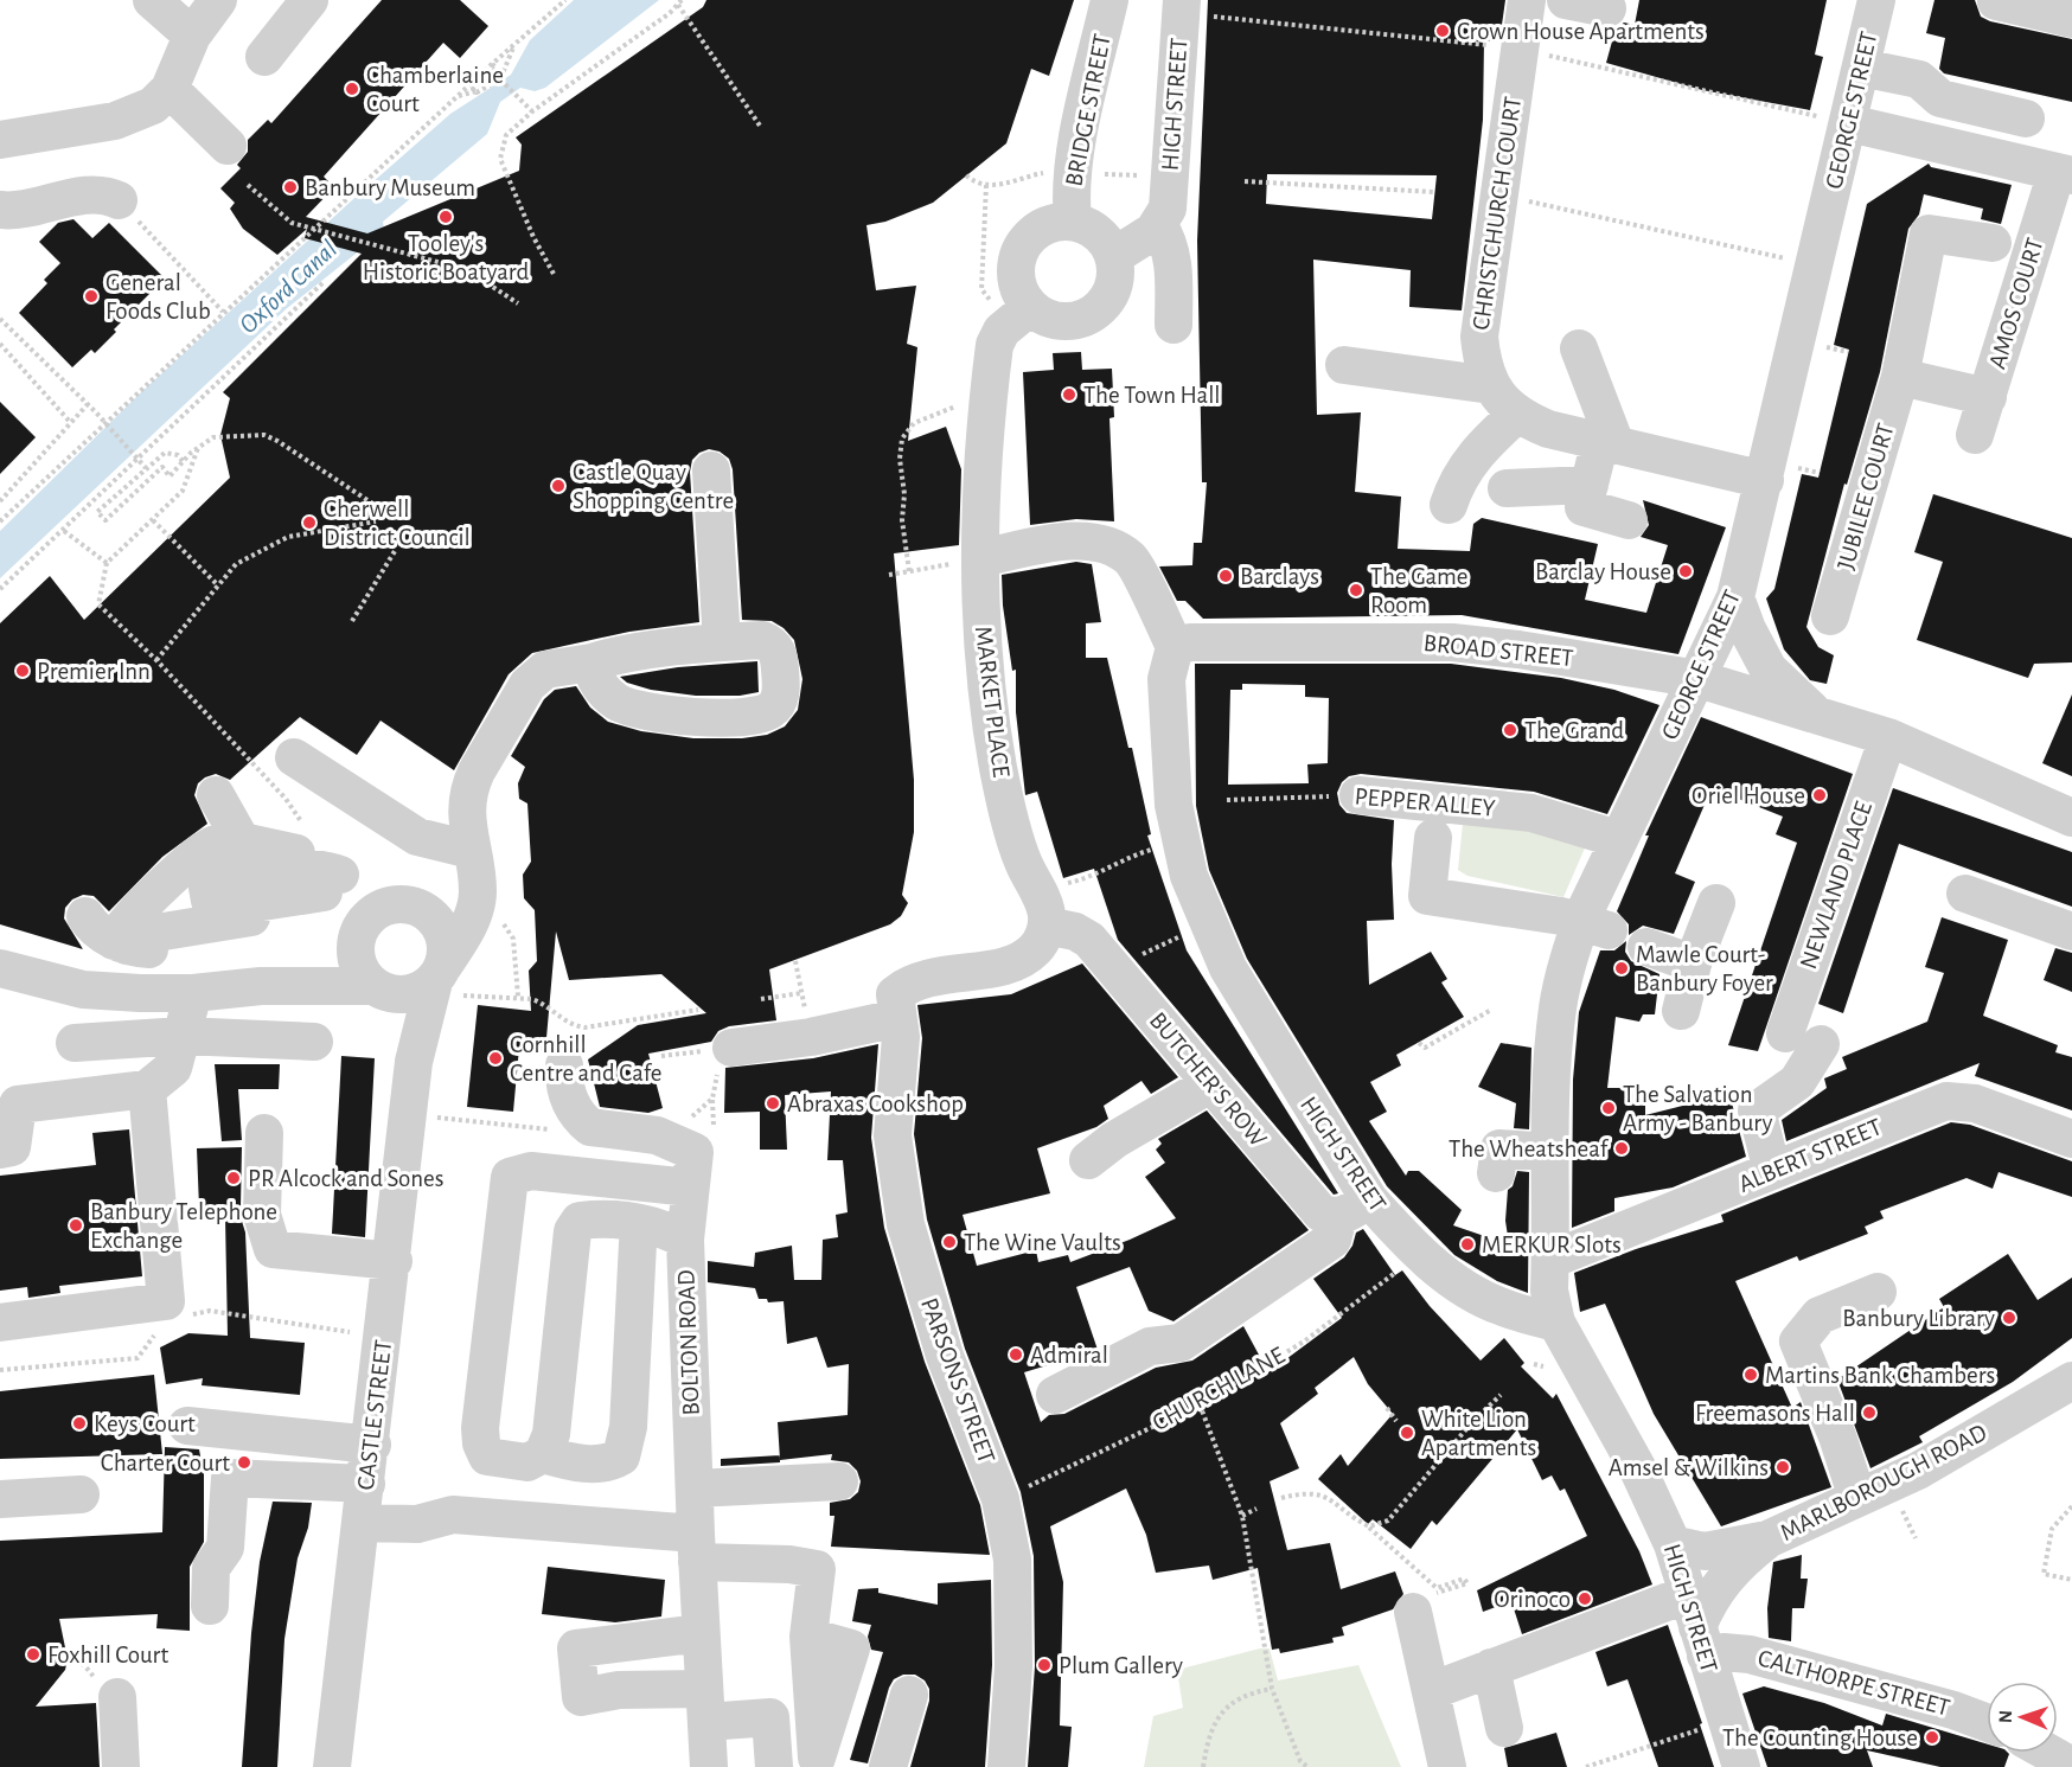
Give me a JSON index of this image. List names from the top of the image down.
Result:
{
  "streets": {
    "street": [
      "HIGH STREET",
      "BRIDGE STREET",
      "GEORGE STREET",
      "CHRISTCHURCH COURT",
      "AMOS COURT",
      "JUBILEE COURT",
      "BROAD STREET",
      "MARKET PLACE",
      "PEPPER ALLEY",
      "NEWLAND PLACE",
      "BUTCHER'S ROW",
      "ALBERT STREET",
      "BOLTON ROAD",
      "PARSONS STREET",
      "CASTLE STREET",
      "MARLBOROUGH ROAD",
      "CALTHORPE STREET"
    ],
    "path": ["CHURCH LANE"]
  },
  "crossings": [
    ["HIGH STREET", "GEORGE STREET"],
    ["HIGH STREET", "BROAD STREET"],
    ["HIGH STREET", "BUTCHER'S ROW"],
    ["HIGH STREET", "CHURCH LANE"],
    ["HIGH STREET", "MARLBOROUGH ROAD"],
    ["HIGH STREET", "CALTHORPE STREET"],
    ["BRIDGE STREET", "MARKET PLACE"],
    ["GEORGE STREET", "CHRISTCHURCH COURT"],
    ["GEORGE STREET", "BROAD STREET"],
    ["GEORGE STREET", "PEPPER ALLEY"],
    ["GEORGE STREET", "ALBERT STREET"],
    ["BROAD STREET", "NEWLAND PLACE"],
    ["MARKET PLACE", "BUTCHER'S ROW"],
    ["PARSONS STREET", "CHURCH LANE"],
    ["MARLBOROUGH ROAD", "CALTHORPE STREET"]
  ],
  "water": ["Oxford Canal"],
  "places": [
    "Crown House Apartments",
    "Chamberlaine Court",
    "Banbury Museum",
    "Tooley's Historic Boatyard",
    "General Foods Club",
    "The Town Hall",
    "Castle Quay Shopping Centre",
    "Cherwell District Council",
    "Barclay House",
    "Barclays",
    "The Game Room",
    "Premier Inn",
    "The Grand",
    "Oriel House",
    "Mawle Court- Banbury Foyer",
    "Cornhill Centre and Cafe",
    "Abraxas Cookshop",
    "The Salvation Army - Banbury",
    "The Wheatsheaf",
    "PR Alcock and Sones",
    "Banbury Telephone Exchange",
    "The Wine Vaults",
    "MERKUR Slots",
    "Banbury Library",
    "Admiral",
    "Martins Bank Chambers",
    "Freemasons Hall",
    "Keys Court",
    "White Lion Apartments",
    "Charter Court",
    "Amsel & Wilkins",
    "Orinoco",
    "Foxhill Court",
    "Plum Gallery",
    "The Counting House"
  ],
  "north": "left"
}
